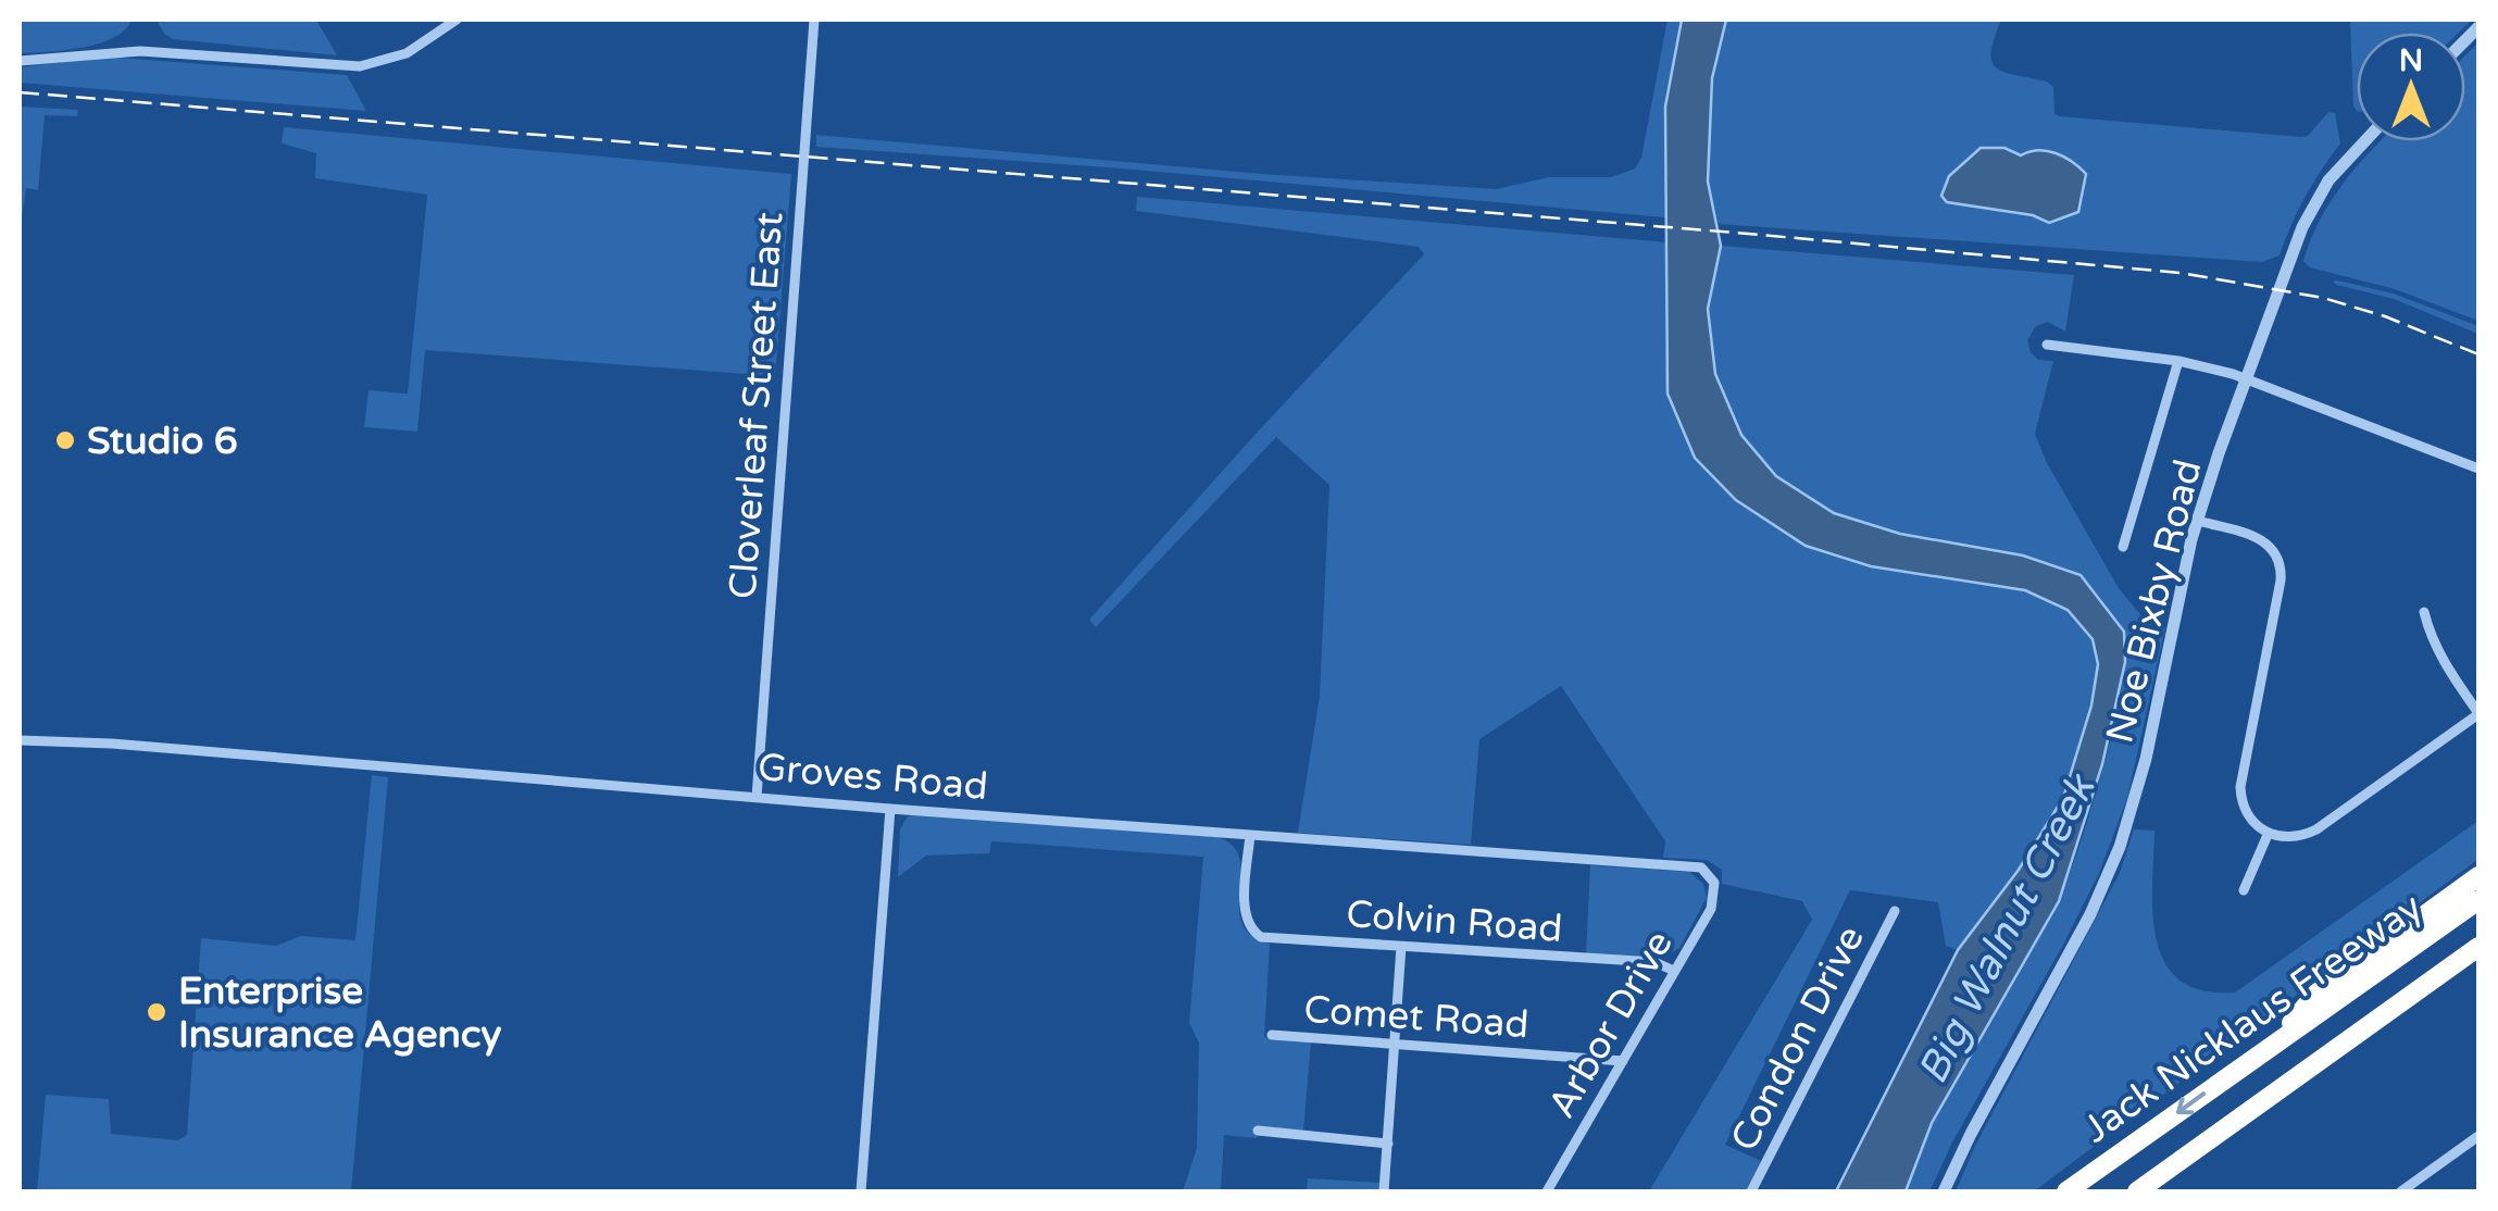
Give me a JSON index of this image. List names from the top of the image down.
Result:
{
  "streets": {
    "highway": ["Jack Nicklaus Freeway"],
    "street": [
      "Cloverleaf Street East",
      "Noe Bixby Road",
      "Groves Road",
      "Colvin Road",
      "Comet Road",
      "Arbor Drive",
      "Condon Drive"
    ]
  },
  "crossings": [
    ["Cloverleaf Street East", "Groves Road"],
    ["Groves Road", "Colvin Road"],
    ["Groves Road", "Arbor Drive"],
    ["Colvin Road", "Arbor Drive"],
    ["Comet Road", "Arbor Drive"]
  ],
  "water": ["Big Walnut Creek"],
  "places": ["Studio 6", "Enterprise Insurance Agency"],
  "north": "top"
}
